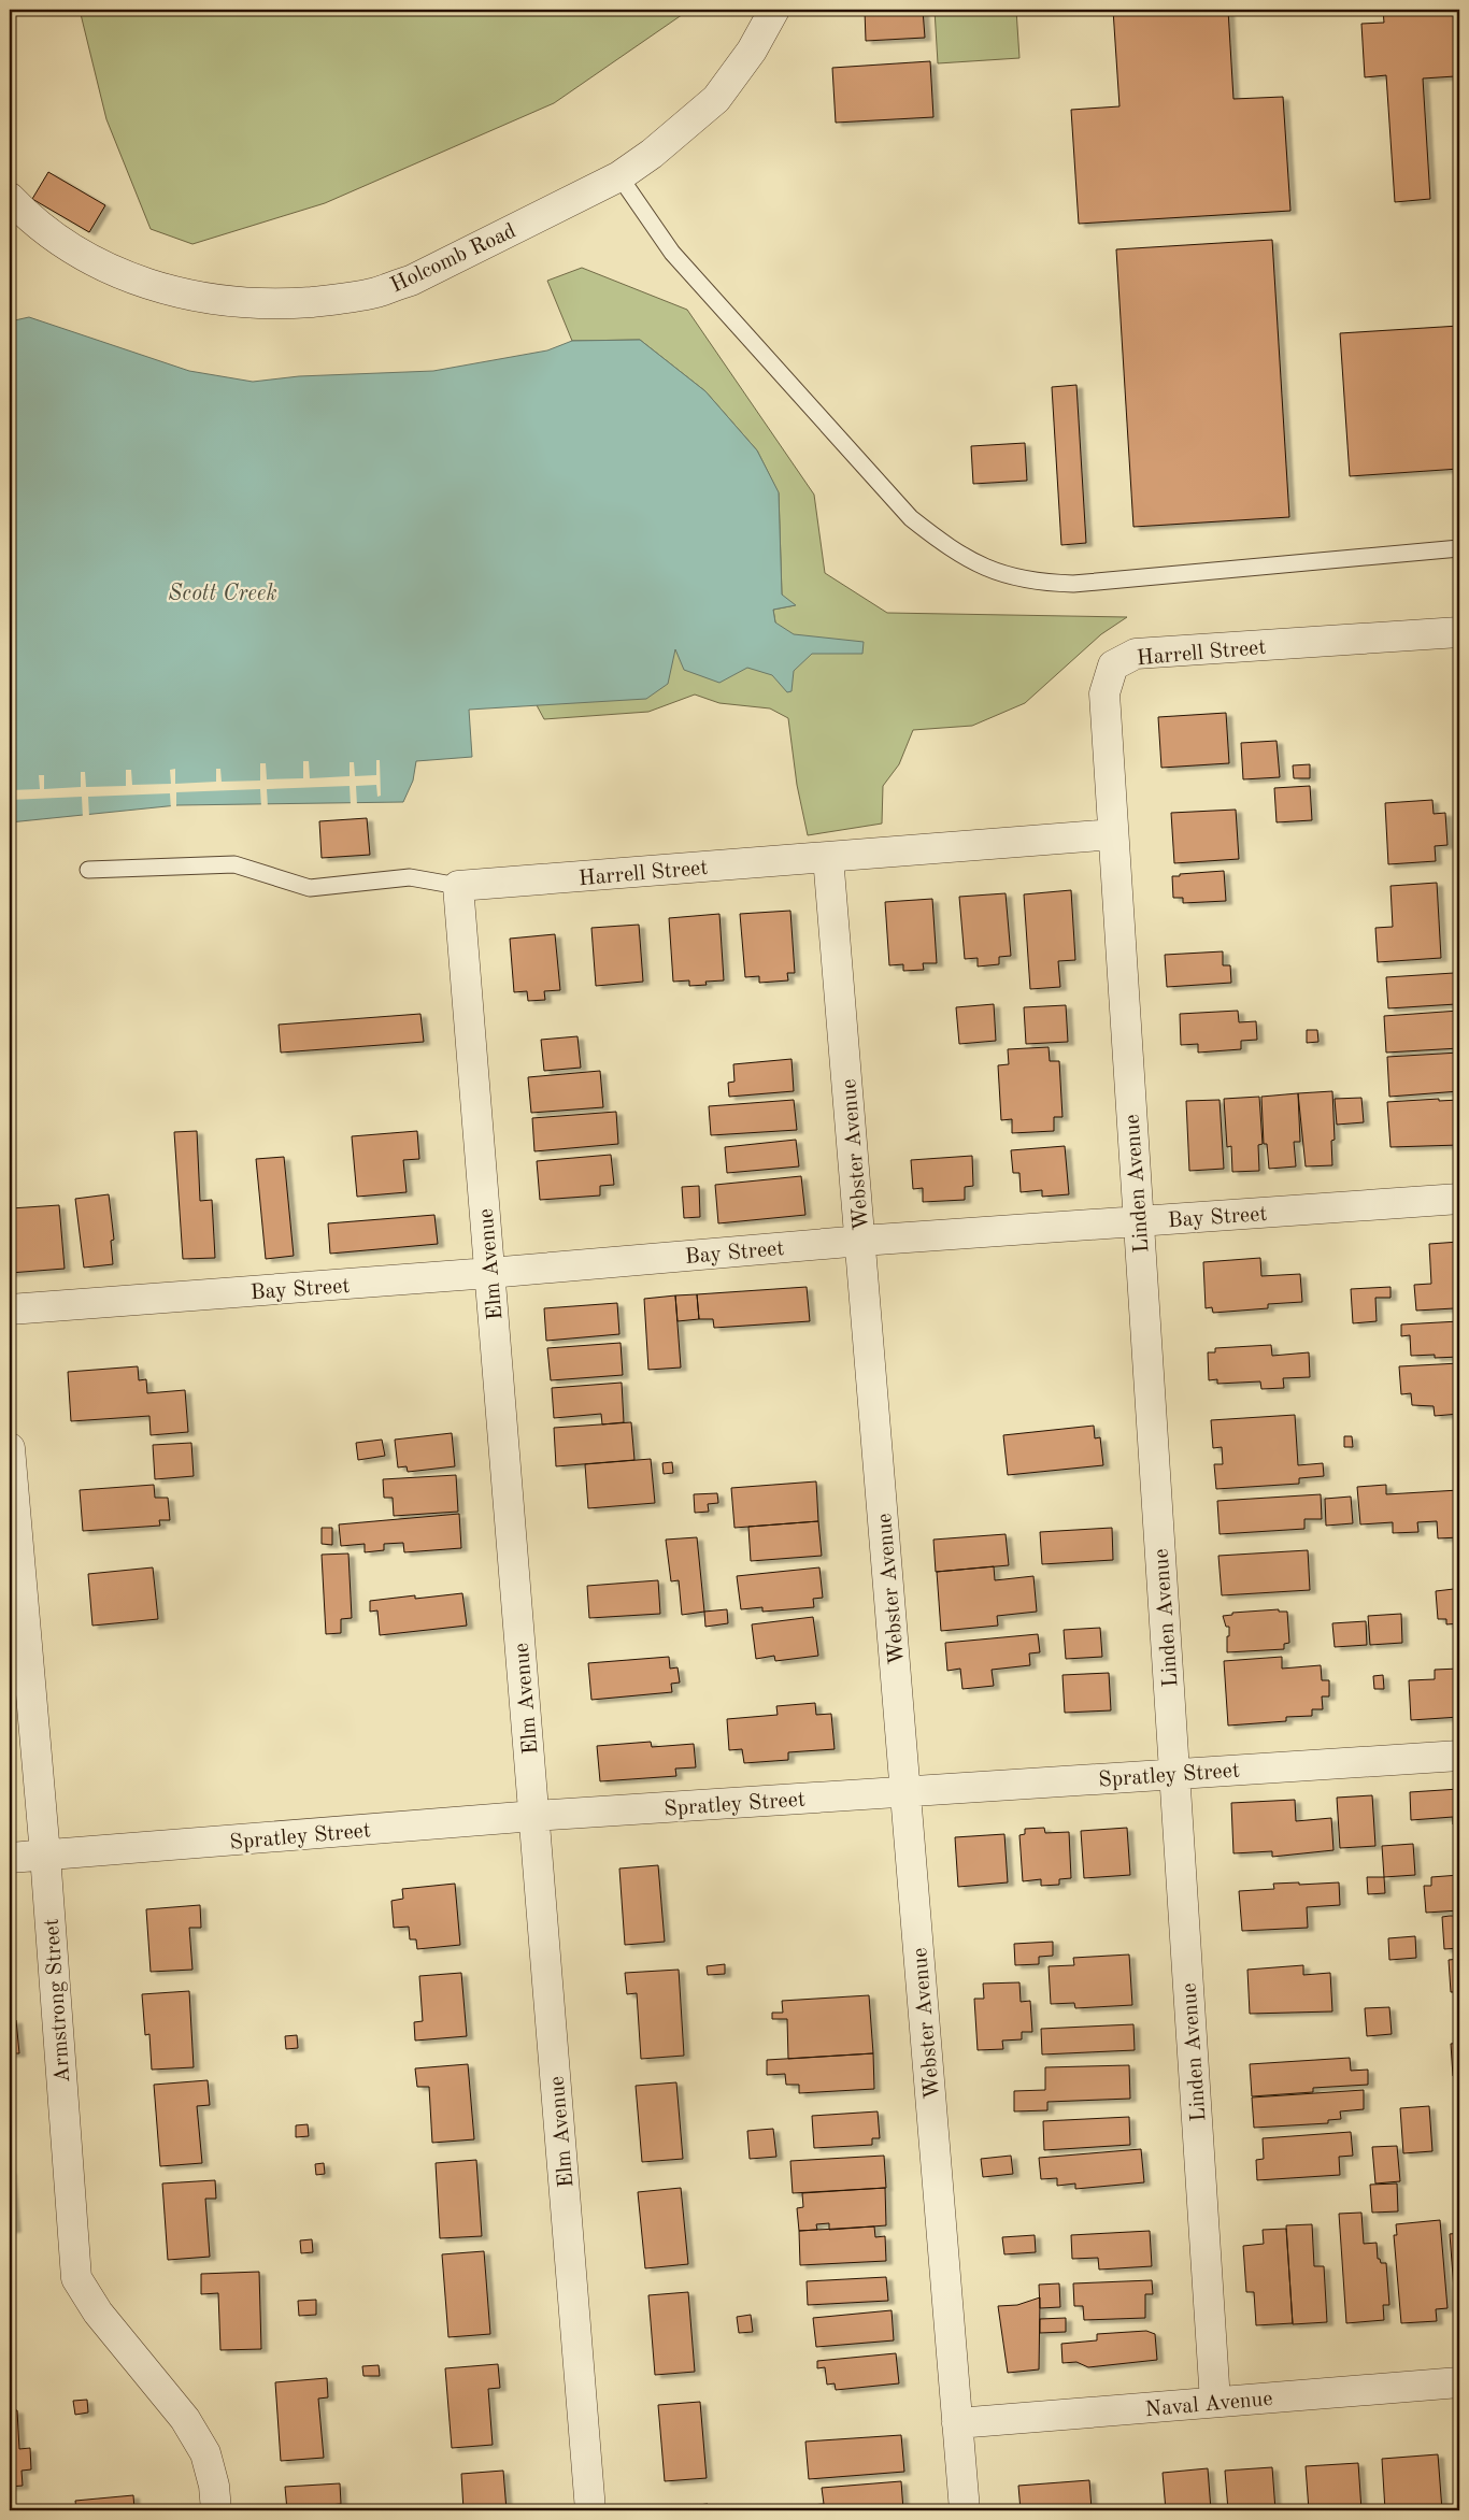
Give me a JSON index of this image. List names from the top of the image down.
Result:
{
  "streets": {
    "street": [
      "Holcomb Road",
      "Harrell Street",
      "Webster Avenue",
      "Linden Avenue",
      "Bay Street",
      "Elm Avenue",
      "Spratley Street",
      "Armstrong Street",
      "Naval Avenue"
    ]
  },
  "crossings": [
    ["Harrell Street", "Webster Avenue"],
    ["Harrell Street", "Linden Avenue"],
    ["Harrell Street", "Elm Avenue"],
    ["Webster Avenue", "Bay Street"],
    ["Webster Avenue", "Spratley Street"],
    ["Webster Avenue", "Naval Avenue"],
    ["Linden Avenue", "Bay Street"],
    ["Linden Avenue", "Spratley Street"],
    ["Linden Avenue", "Naval Avenue"],
    ["Bay Street", "Elm Avenue"],
    ["Elm Avenue", "Spratley Street"],
    ["Spratley Street", "Armstrong Street"]
  ],
  "water": ["Scott Creek"]
}
